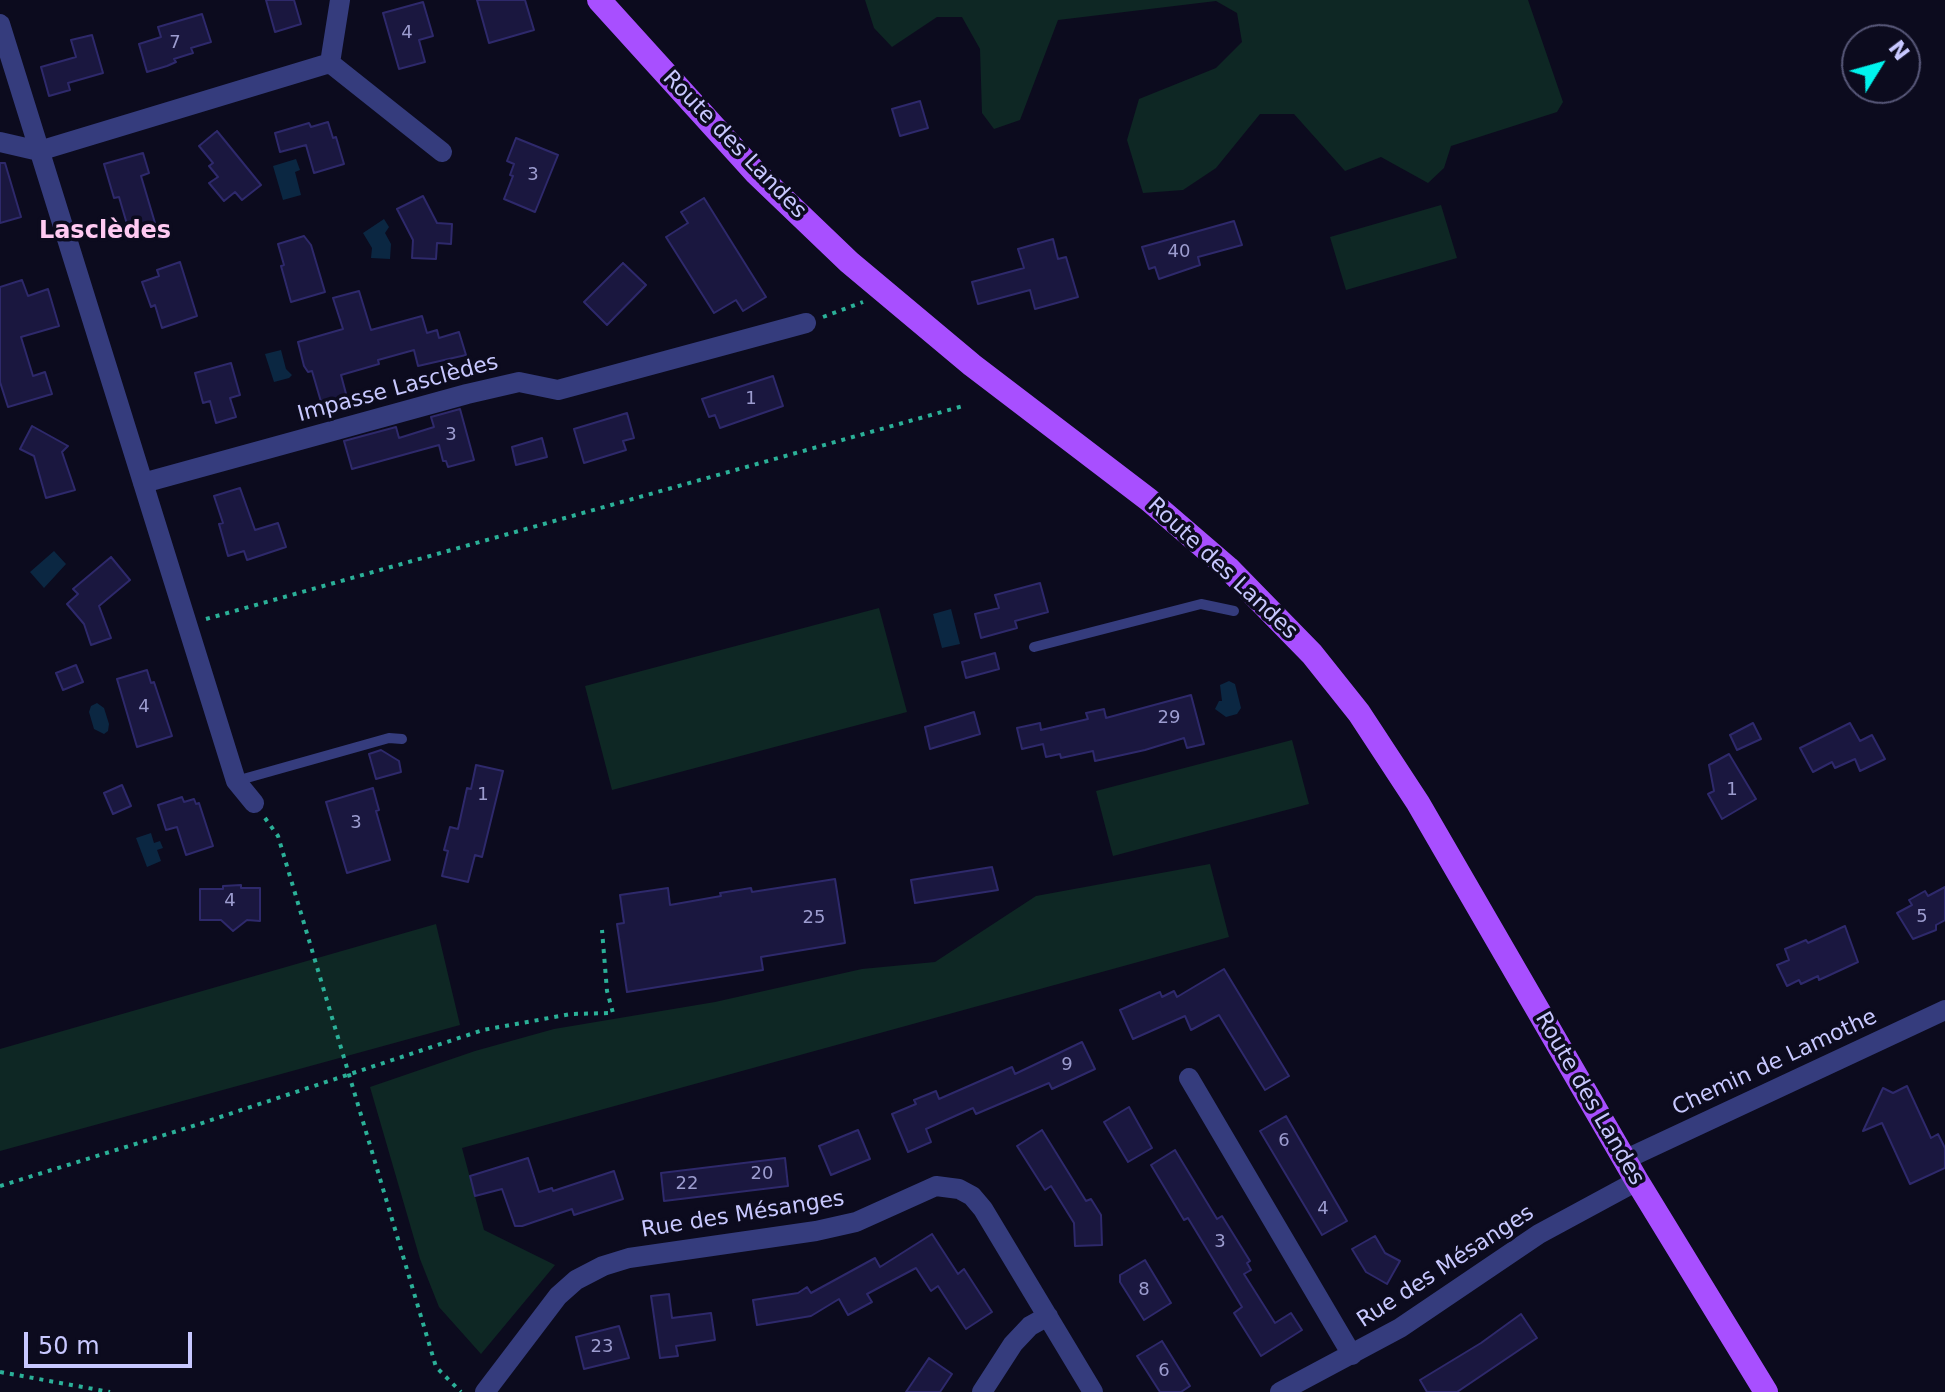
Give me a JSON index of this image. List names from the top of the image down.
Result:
{
  "streets": {
    "main road": ["Route des Landes"],
    "street": ["Impasse Lasclèdes", "Chemin de Lamothe", "Rue des Mésanges"]
  },
  "crossings": [
    ["Route des Landes", "Chemin de Lamothe"],
    ["Route des Landes", "Rue des Mésanges"],
    ["Chemin de Lamothe", "Rue des Mésanges"]
  ],
  "districts": ["Lasclèdes"],
  "house_numbers": [
    "4",
    "7",
    "3",
    "40",
    "1",
    "3",
    "4",
    "29",
    "1",
    "1",
    "3",
    "4",
    "5",
    "25",
    "9",
    "6",
    "20",
    "22",
    "4",
    "3",
    "8",
    "23",
    "6"
  ],
  "scale_bar": "50 m",
  "north": "top right"
}
